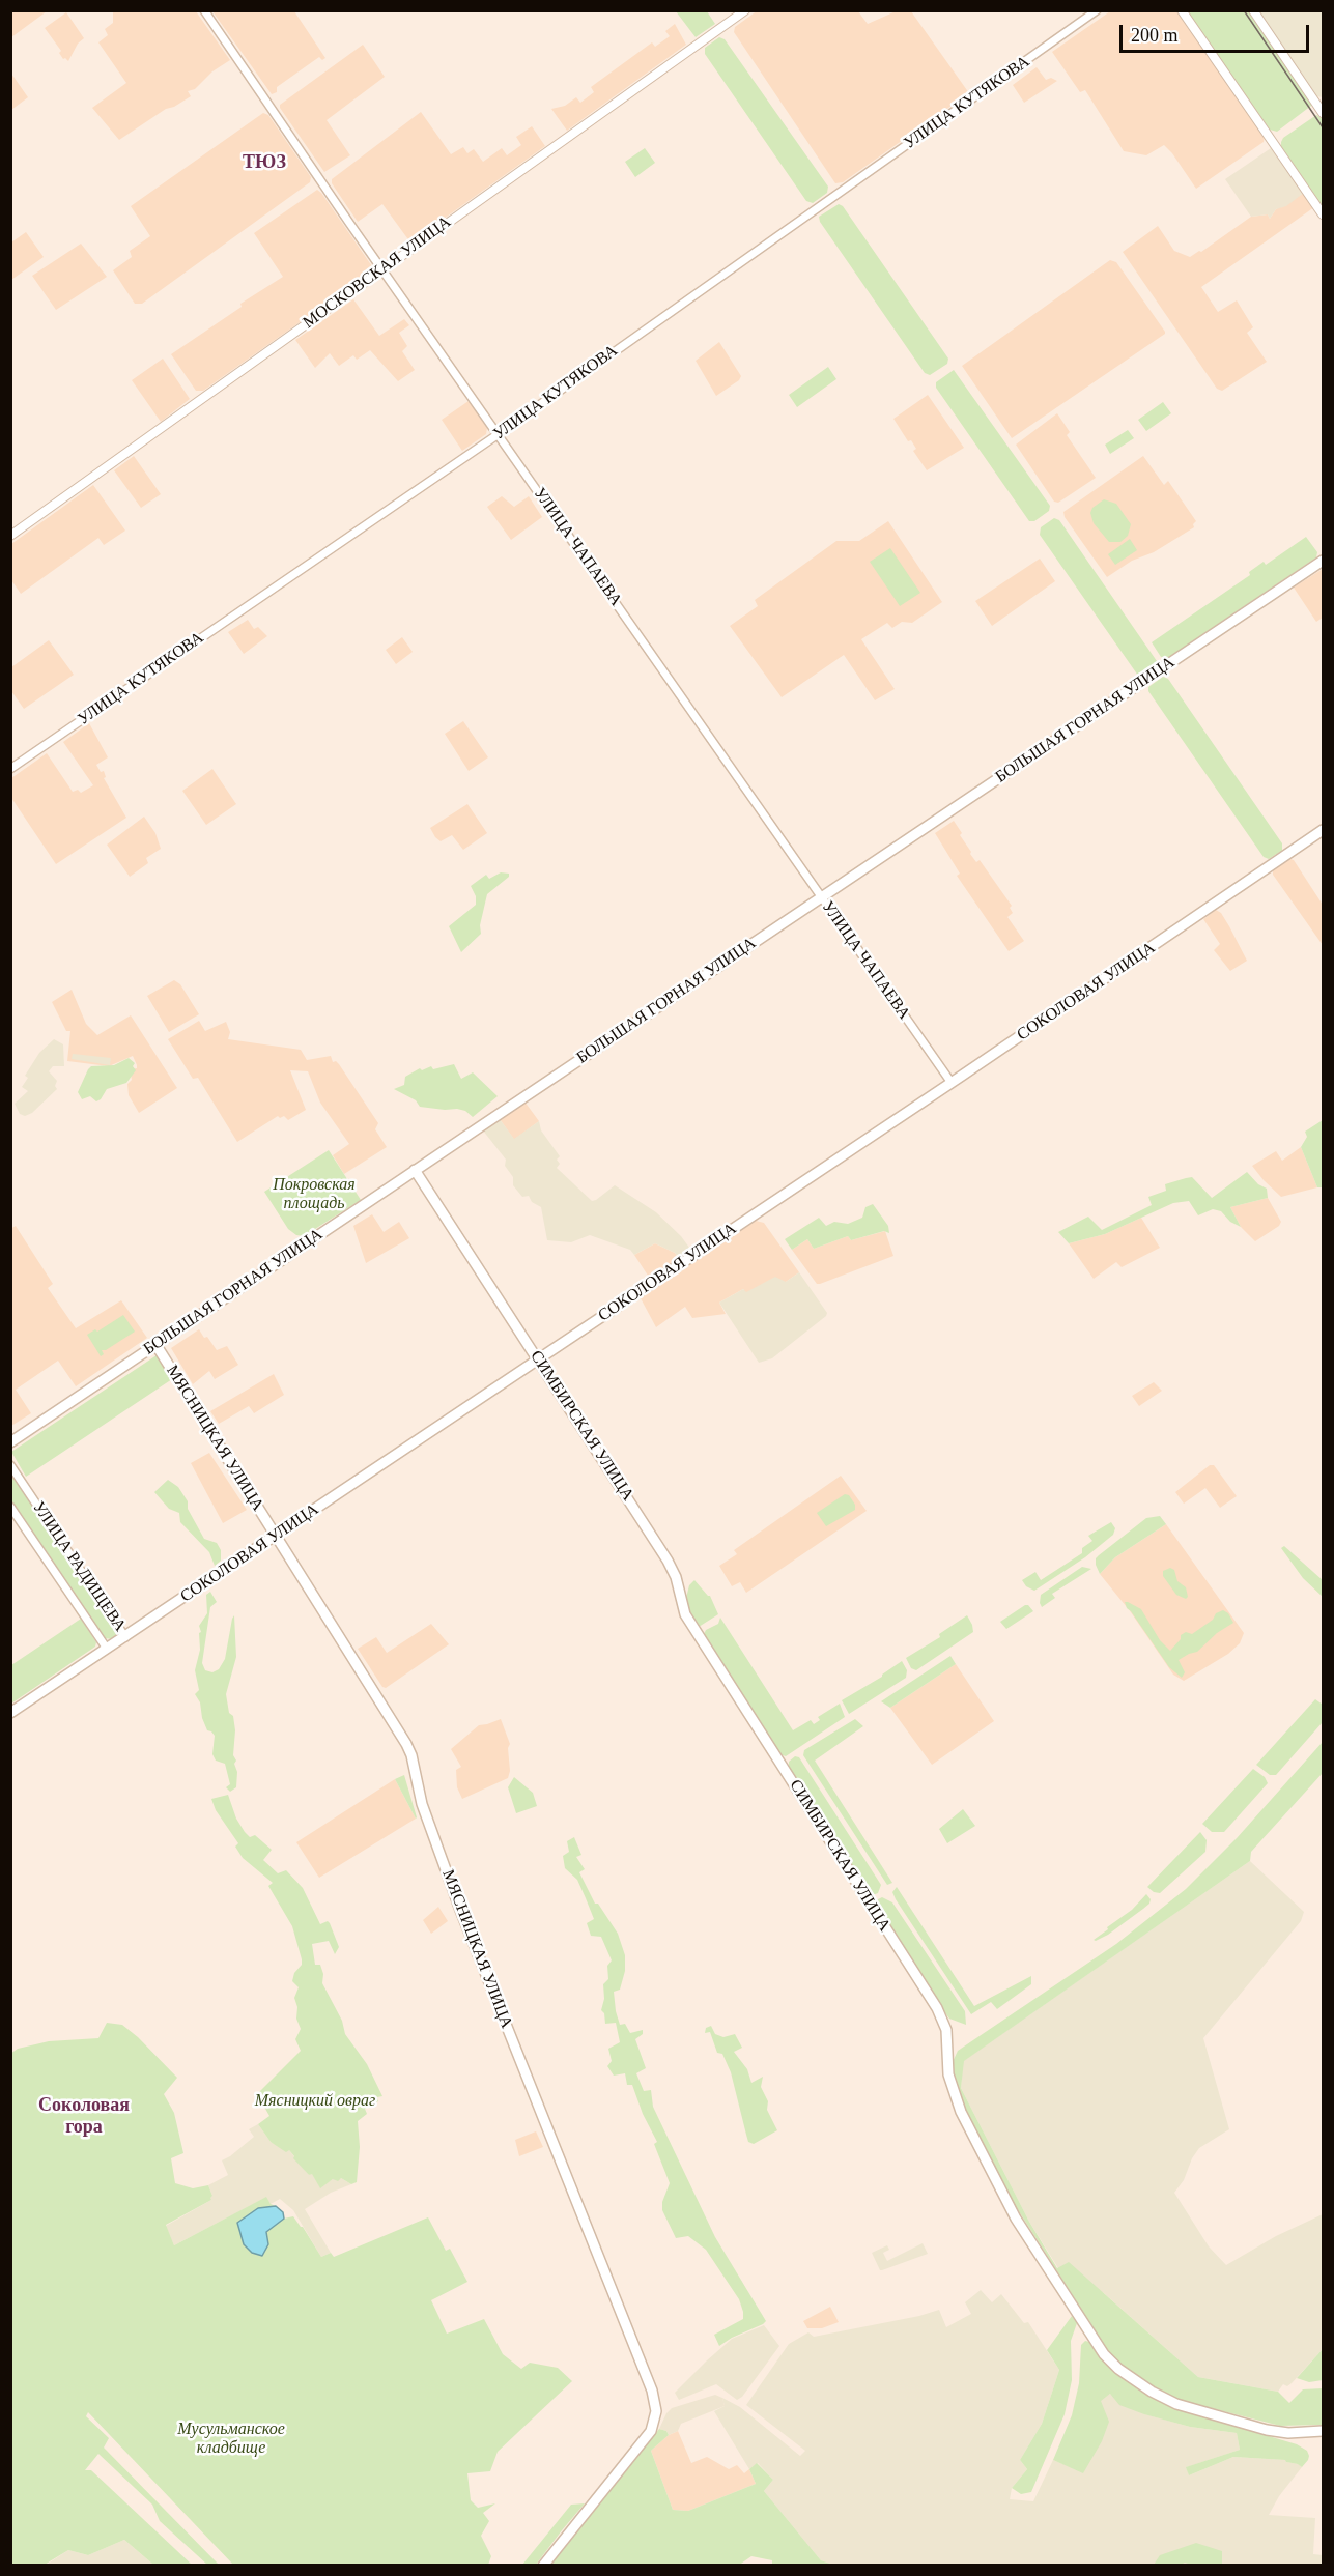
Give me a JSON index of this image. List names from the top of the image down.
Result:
{
  "streets": {
    "main road": [
      "МОСКОВСКАЯ УЛИЦА",
      "БОЛЬШАЯ ГОРНАЯ УЛИЦА",
      "СОКОЛОВАЯ УЛИЦА",
      "СИМБИРСКАЯ УЛИЦА",
      "МЯСНИЦКАЯ УЛИЦА"
    ],
    "street": ["УЛИЦА КУТЯКОВА", "УЛИЦА ЧАПАЕВА", "УЛИЦА РАДИЩЕВА"]
  },
  "crossings": [
    ["УЛИЦА КУТЯКОВА", "УЛИЦА ЧАПАЕВА"],
    ["МОСКОВСКАЯ УЛИЦА", "УЛИЦА ЧАПАЕВА"],
    ["УЛИЦА ЧАПАЕВА", "БОЛЬШАЯ ГОРНАЯ УЛИЦА"],
    ["УЛИЦА ЧАПАЕВА", "СОКОЛОВАЯ УЛИЦА"],
    ["БОЛЬШАЯ ГОРНАЯ УЛИЦА", "СИМБИРСКАЯ УЛИЦА"],
    ["БОЛЬШАЯ ГОРНАЯ УЛИЦА", "МЯСНИЦКАЯ УЛИЦА"],
    ["СОКОЛОВАЯ УЛИЦА", "СИМБИРСКАЯ УЛИЦА"],
    ["СОКОЛОВАЯ УЛИЦА", "МЯСНИЦКАЯ УЛИЦА"],
    ["СОКОЛОВАЯ УЛИЦА", "УЛИЦА РАДИЩЕВА"]
  ],
  "districts": ["ТЮЗ", "Соколовая гора"],
  "parks": ["Покровская площадь", "Мясницкий овраг", "Мусульманское кладбище"],
  "scale_bar": "200 m"
}
